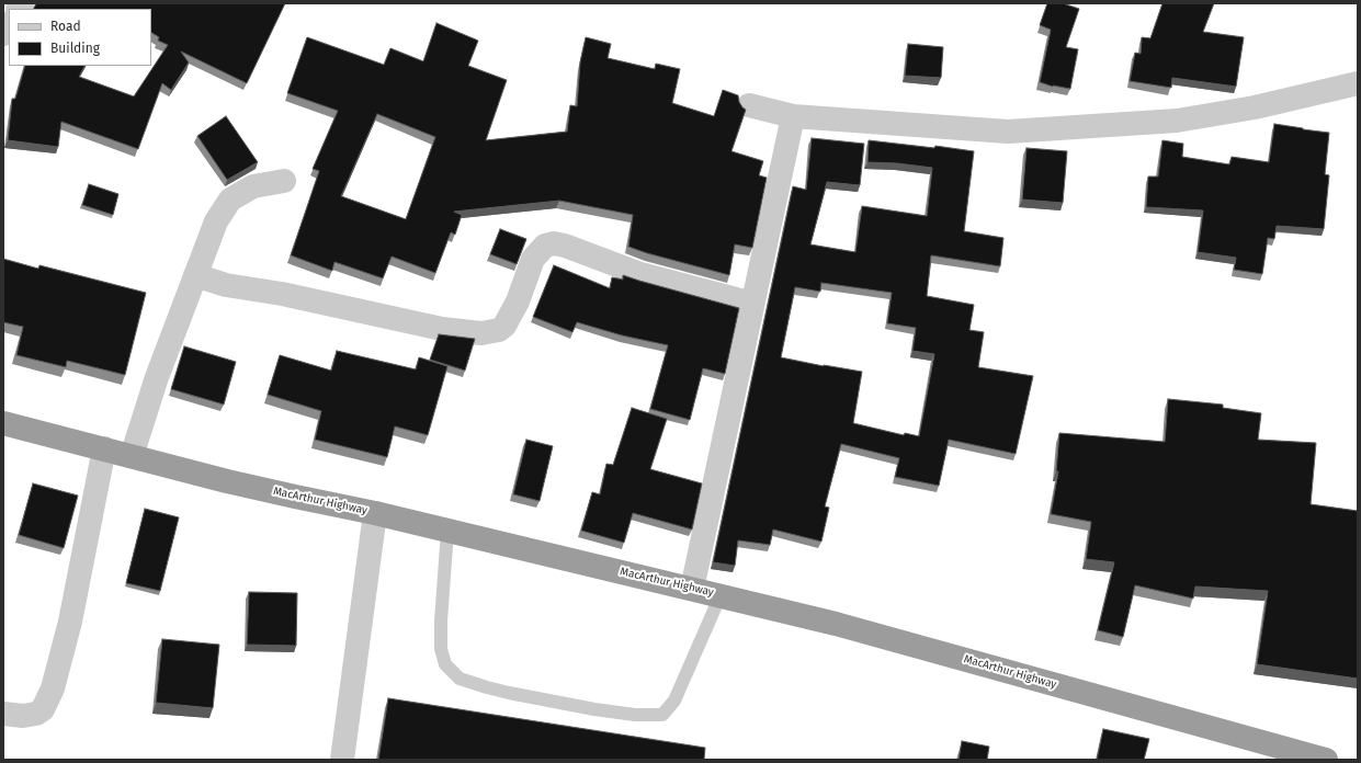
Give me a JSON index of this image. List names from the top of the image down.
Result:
{
  "streets": {
    "highway": ["MacArthur Highway"]
  },
  "legend": ["Road", "Building"]
}
